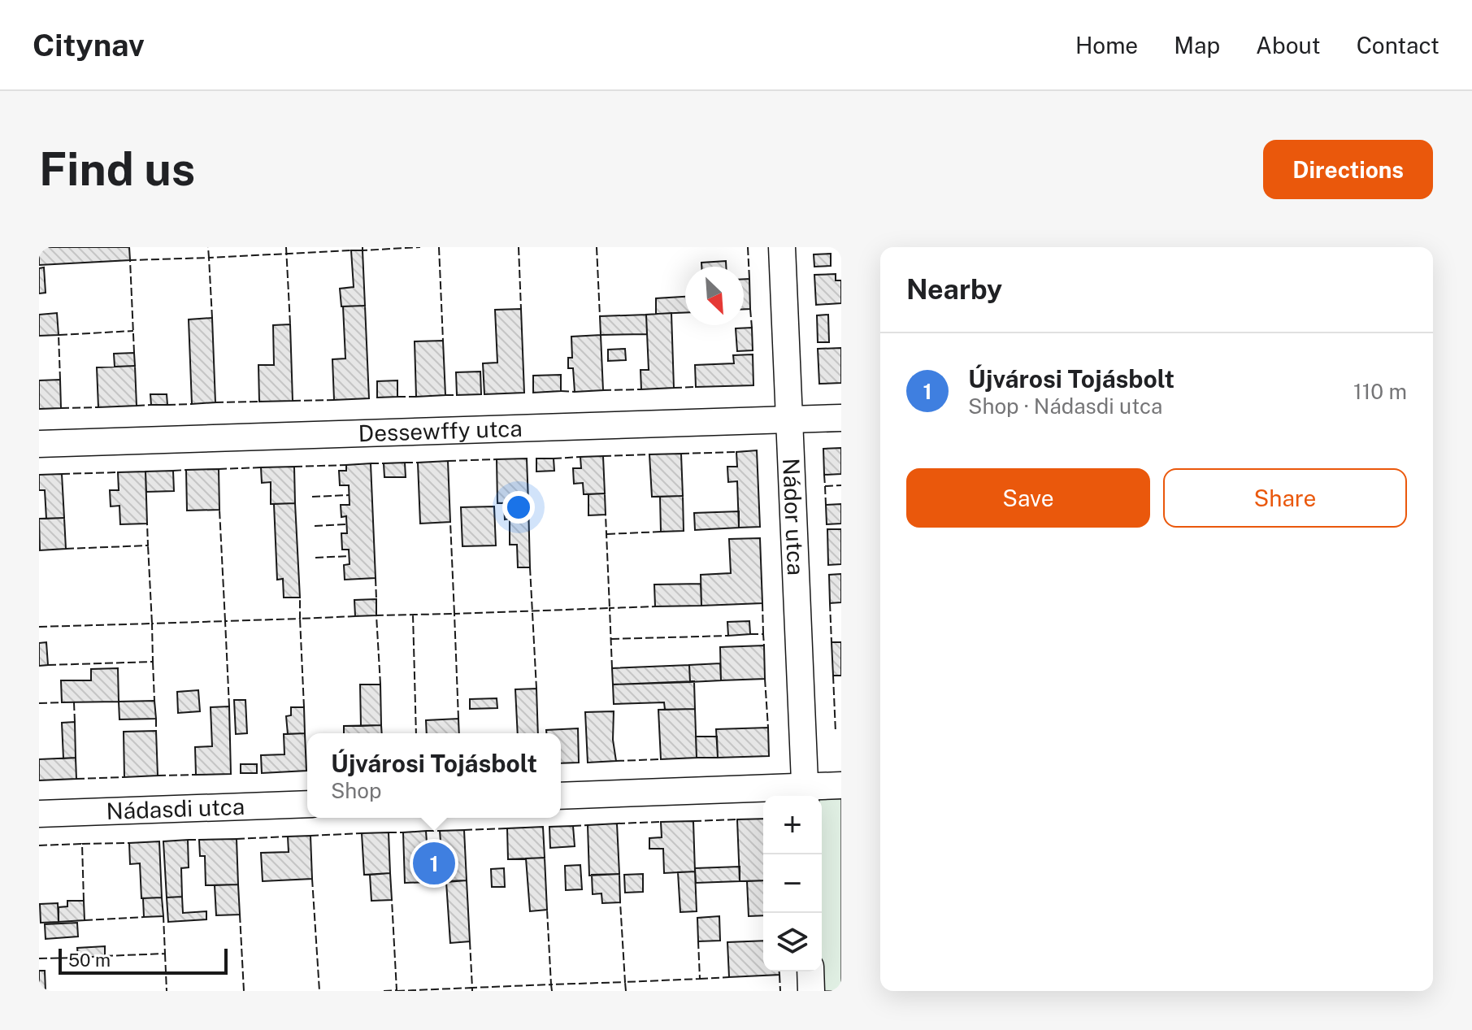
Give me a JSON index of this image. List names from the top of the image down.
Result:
{
  "streets": {
    "street": ["Dessewffy utca", "Nádor utca", "Nádasdi utca"]
  },
  "crossings": [
    ["Dessewffy utca", "Nádor utca"]
  ],
  "scale_bar": "50 m",
  "north": "bottom right",
  "page": {
    "header": "Citynav",
    "nav": [
      "Home",
      "Map",
      "About",
      "Contact"
    ],
    "buttons": [
      "Directions",
      ["Save", "Share"]
    ],
    "title": "Find us",
    "heading": "Nearby",
    "list": [
      {
        "mark": "1",
        "name": "Újvárosi Tojásbolt",
        "note": "Shop · Nádasdi utca",
        "value": "110 m"
      }
    ],
    "popup": ["Újvárosi Tojásbolt", "Shop"],
    "map_buttons": ["+", "−"],
    "pins": "1",
    "scale": "50 m"
  }
}
